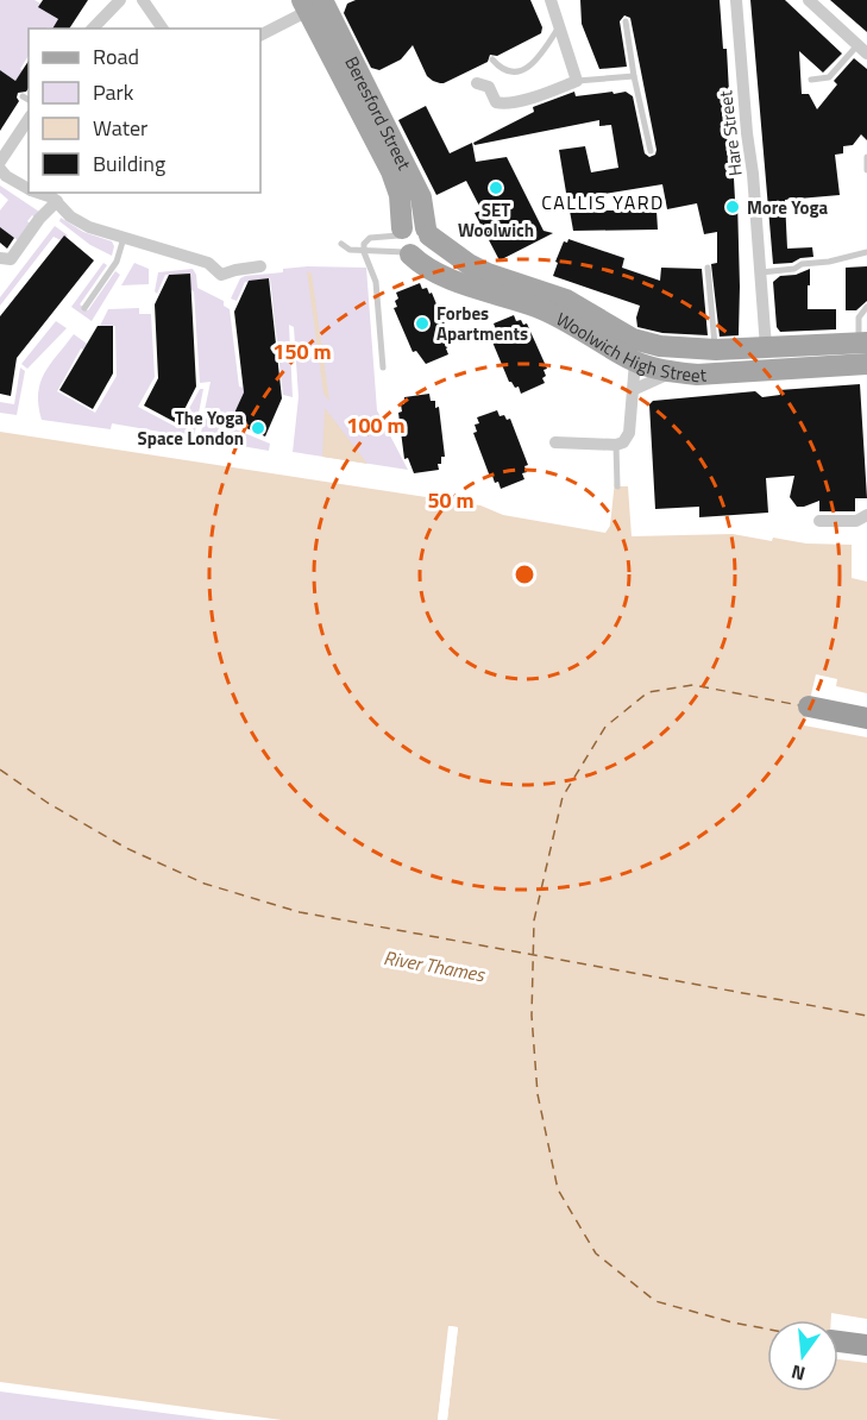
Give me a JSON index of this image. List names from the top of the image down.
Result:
{
  "streets": {
    "main road": ["Beresford Street", "Woolwich High Street"],
    "street": ["Hare Street"]
  },
  "crossings": [
    ["Beresford Street", "Woolwich High Street"],
    ["Hare Street", "Woolwich High Street"]
  ],
  "districts": ["CALLIS YARD"],
  "water": ["River Thames"],
  "places": [
    "SET Woolwich",
    "More Yoga",
    "Forbes Apartments",
    "The Yoga Space London"
  ],
  "legend": [
    "Road",
    "Park",
    "Water",
    "Building"
  ],
  "north": "bottom",
  "rings": ["150 m", "100 m", "50 m"]
}
